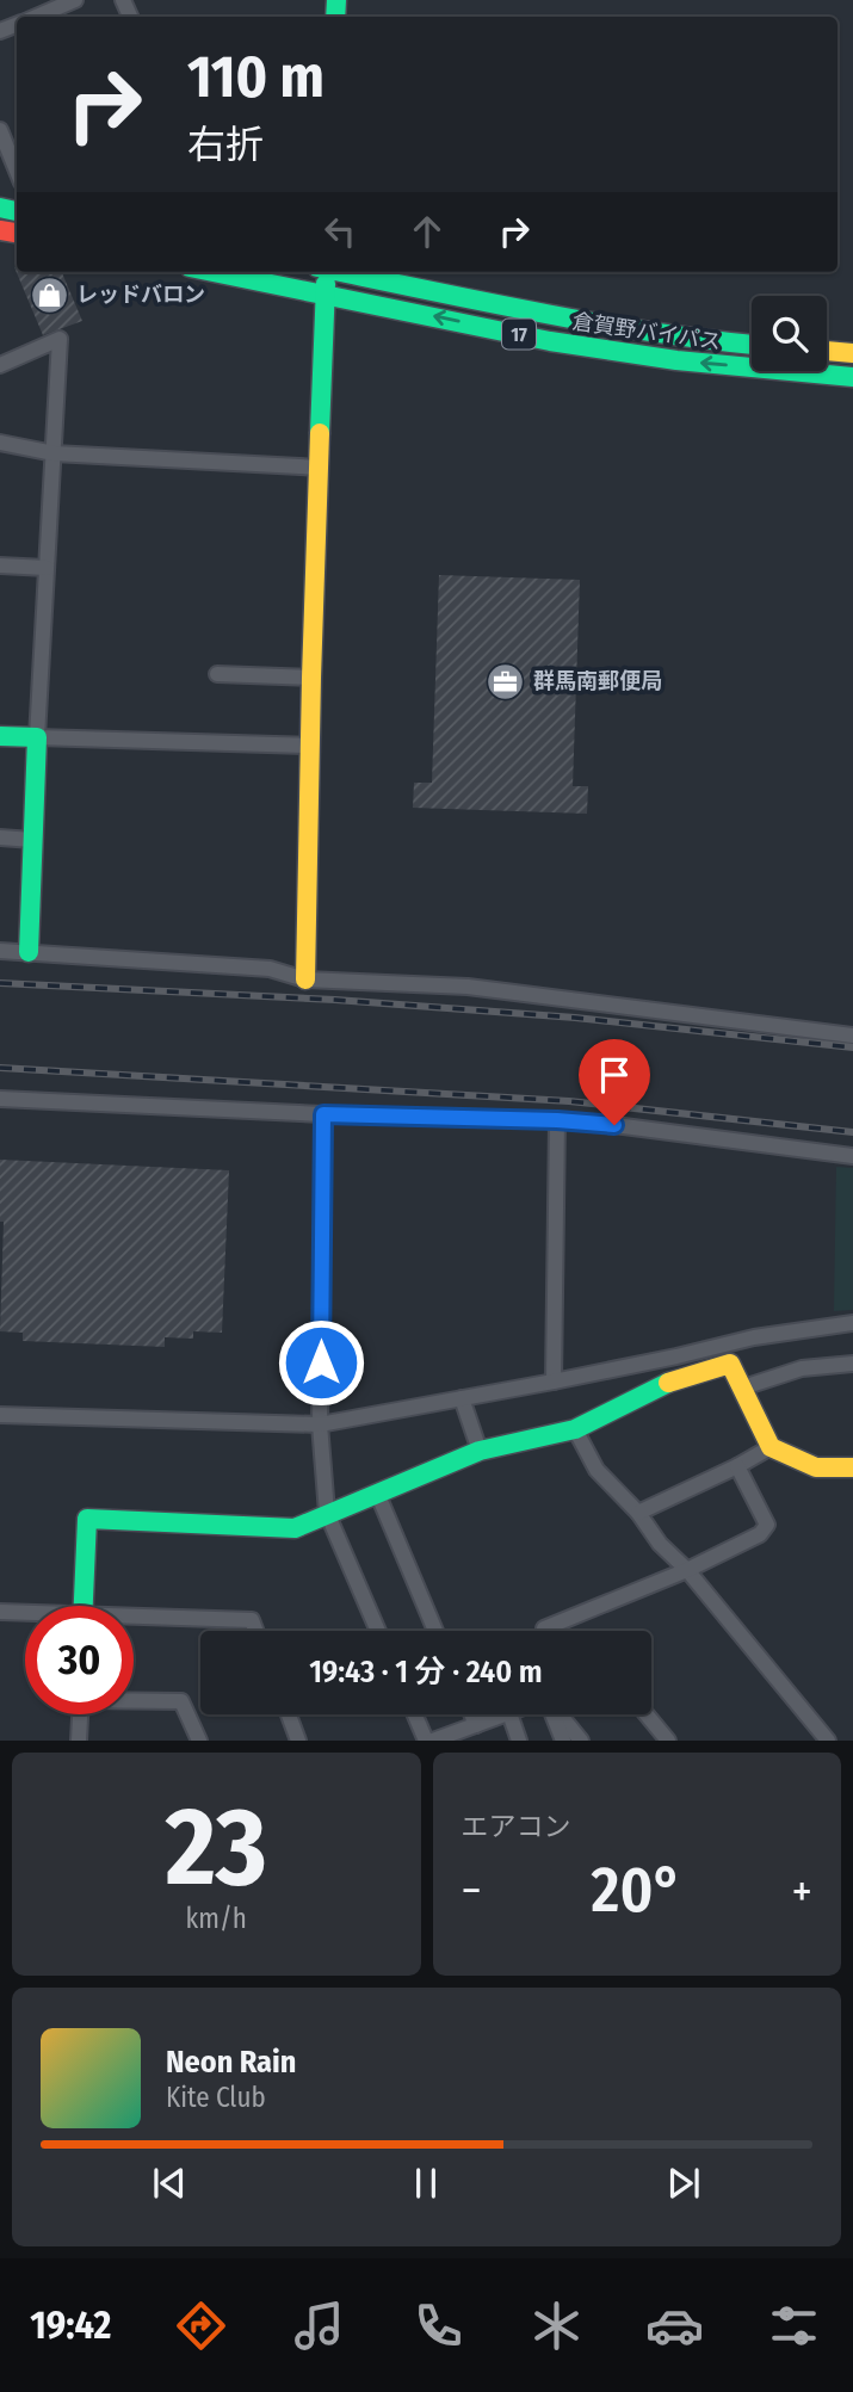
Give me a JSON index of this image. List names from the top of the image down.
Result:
{
  "streets": {
    "main road": ["倉賀野バイパス", "17"]
  },
  "places": {
    "shop": ["レッドバロン"],
    "office": ["群馬南郵便局"]
  },
  "page": {
    "turn": ["110 m", "右折"],
    "limit": "30",
    "trip": "19:43 · 1 分 · 240 m",
    "tile": [
      ["23", "km/h"],
      "エアコン"
    ],
    "heat": ["−", "20°", "+"],
    "song": ["Neon Rain", "Kite Club"],
    "tabs": "19:42"
  }
}
